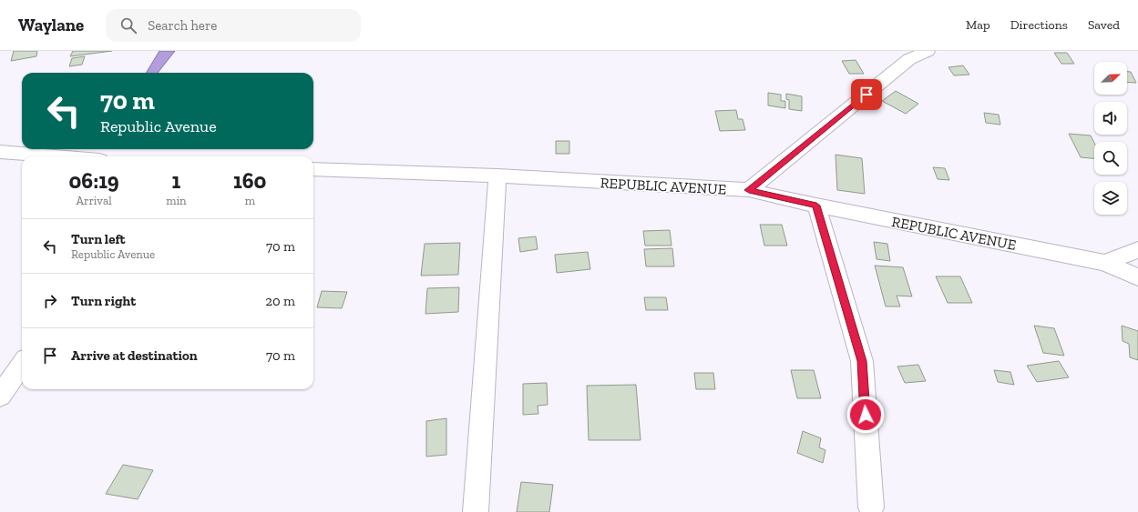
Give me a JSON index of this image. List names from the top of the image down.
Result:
{
  "streets": {
    "street": ["REPUBLIC AVENUE"]
  },
  "north": "top right",
  "page": {
    "header": "Waylane",
    "search": "Search here",
    "nav": ["Map", "Directions", "Saved"],
    "turn": ["70 m", "Republic Avenue"],
    "eta": [
      "06:19",
      "Arrival",
      "1",
      "min",
      "160",
      "m"
    ],
    "list": [
      {
        "name": "Turn left",
        "note": "Republic Avenue",
        "value": "70 m"
      },
      {
        "name": "Turn right",
        "value": "20 m"
      },
      {
        "name": "Arrive at destination",
        "value": "70 m"
      }
    ]
  }
}
